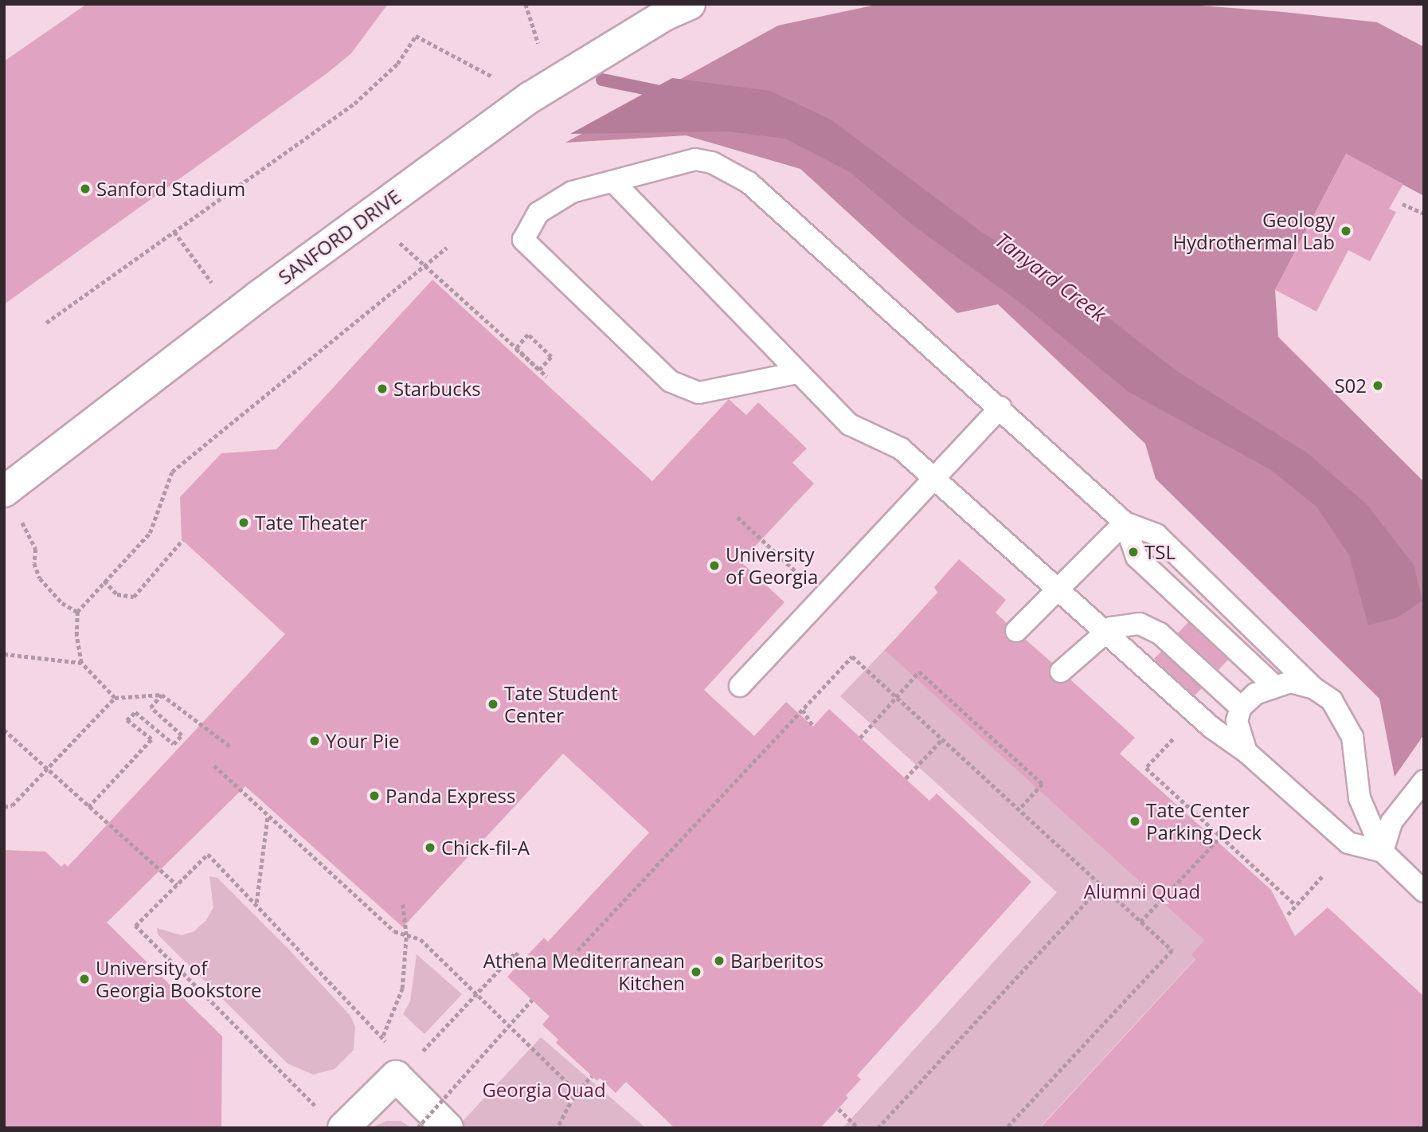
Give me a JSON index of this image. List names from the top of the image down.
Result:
{
  "streets": {
    "street": ["SANFORD DRIVE"]
  },
  "water": ["Tanyard Creek"],
  "parks": ["Alumni Quad", "Georgia Quad"],
  "places": [
    "Sanford Stadium",
    "Geology Hydrothermal Lab",
    "S02",
    "Starbucks",
    "Tate Theater",
    "TSL",
    "University of Georgia",
    "Tate Student Center",
    "Your Pie",
    "Panda Express",
    "Tate Center Parking Deck",
    "Chick-fil-A",
    "Barberitos",
    "Athena Mediterranean Kitchen",
    "University of Georgia Bookstore"
  ]
}
